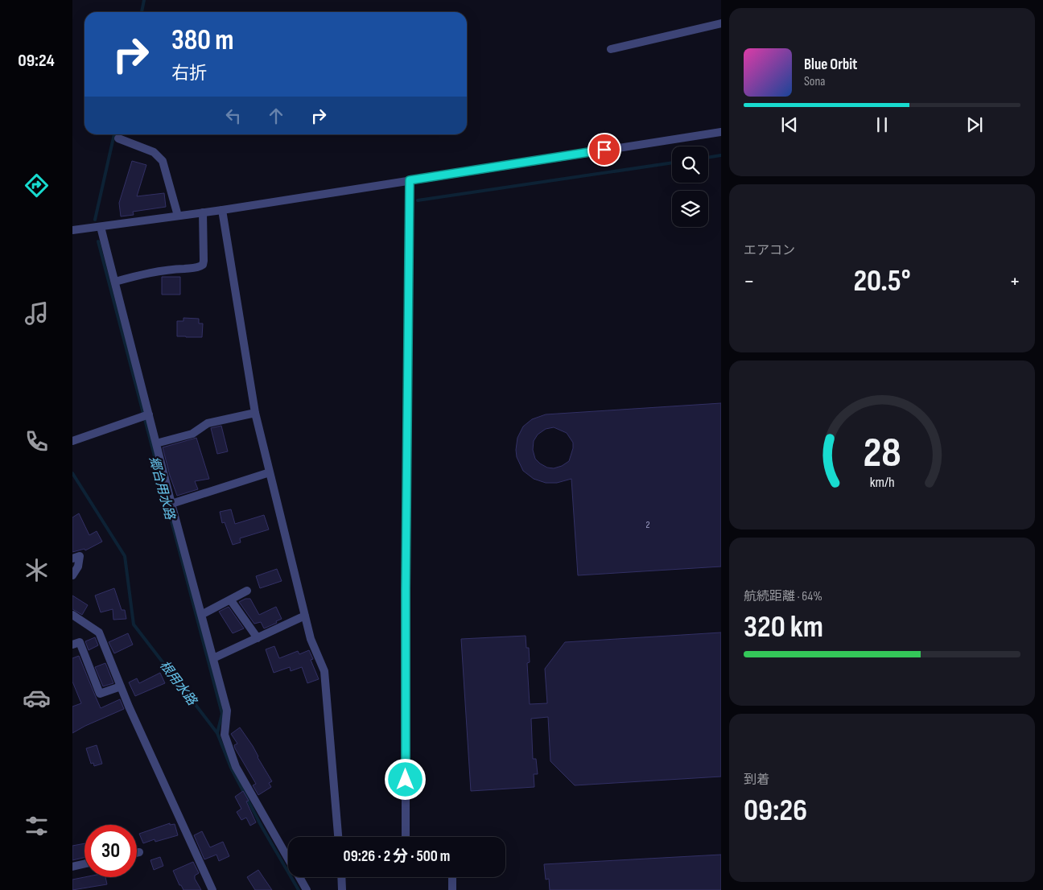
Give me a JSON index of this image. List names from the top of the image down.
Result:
{
  "water": ["郷台用水路", "根用水路"],
  "house_numbers": ["2"],
  "page": {
    "tabs": "09:24",
    "turn": ["380 m", "右折"],
    "song": ["Blue Orbit", "Sona"],
    "tile": [
      "エアコン",
      ["航続距離 · 64%", "320 km"],
      ["到着", "09:26"]
    ],
    "heat": ["−", "20.5°", "+"],
    "limit": "30",
    "trip": "09:26 · 2 分 · 500 m",
    "gauge": ["28", "km/h"]
  }
}
